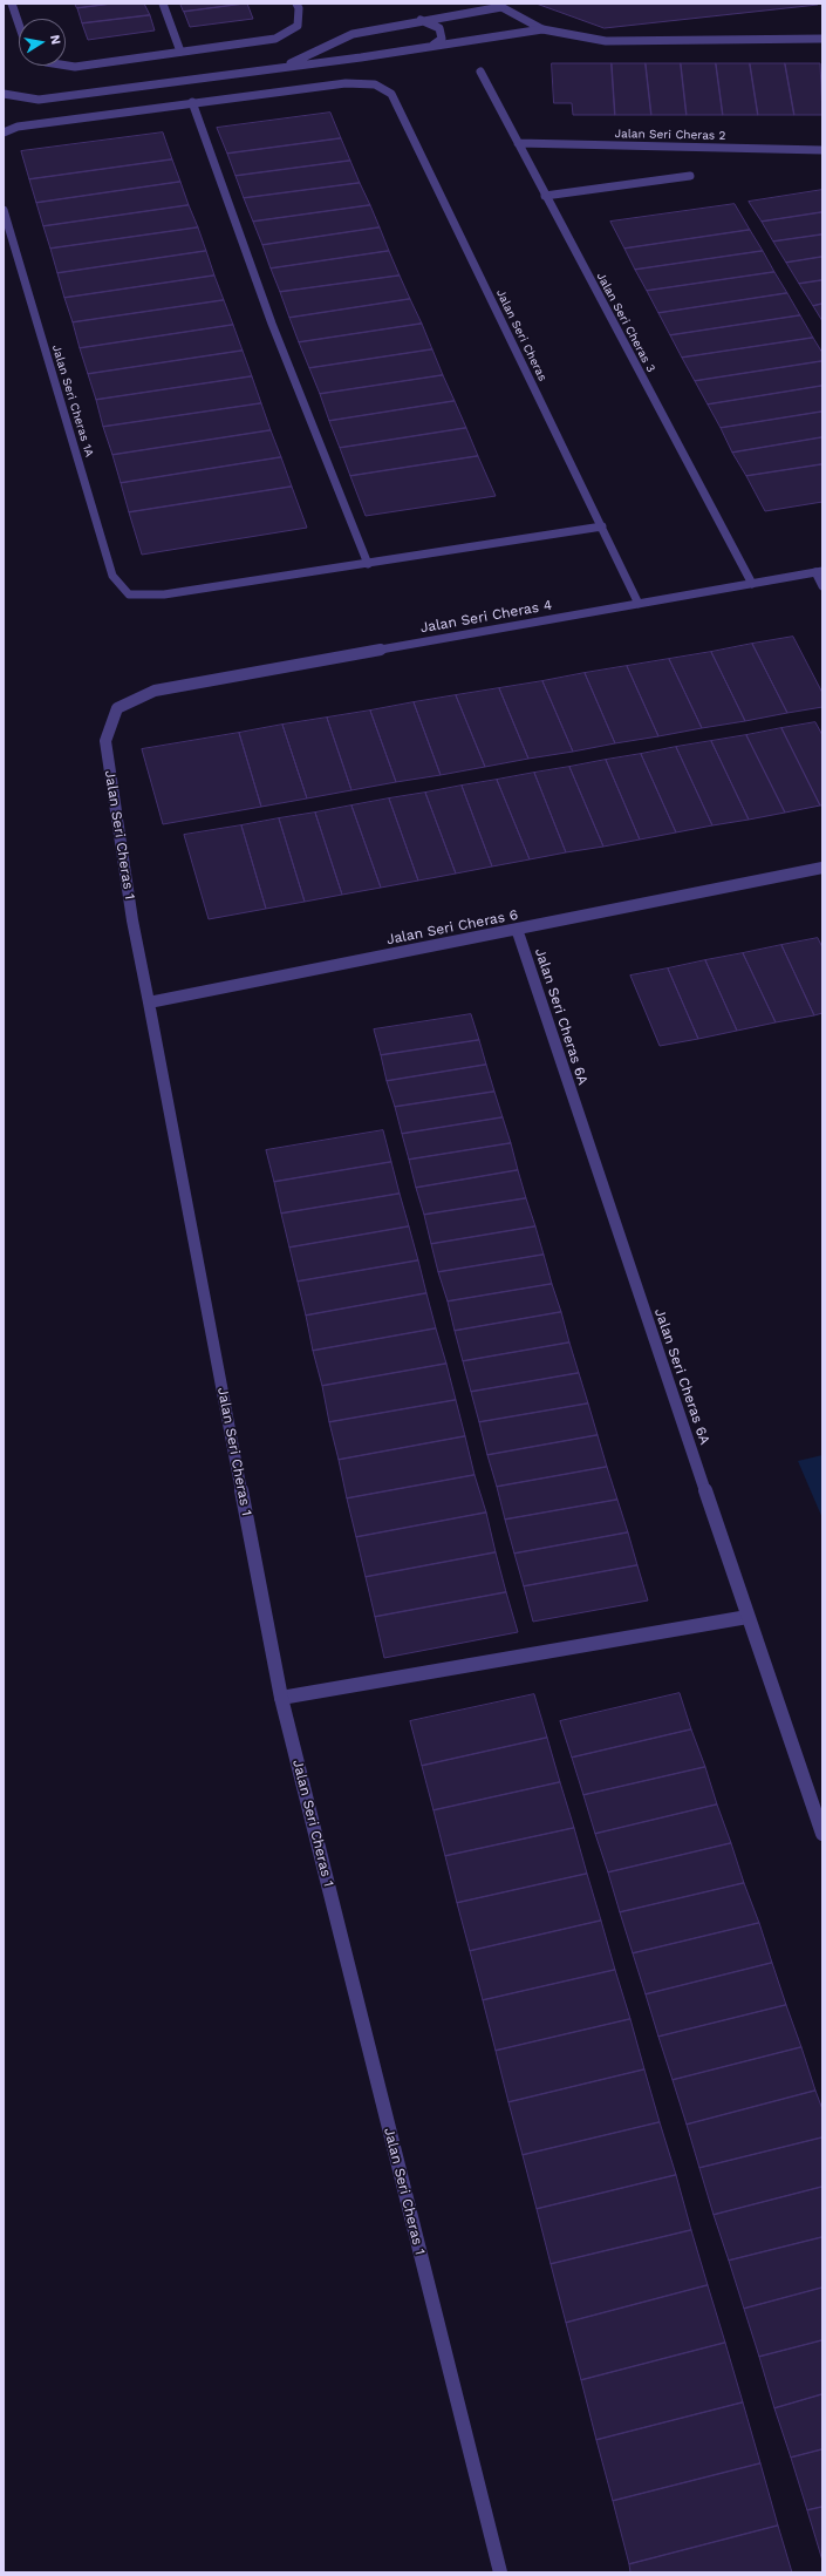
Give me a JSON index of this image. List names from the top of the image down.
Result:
{
  "streets": {
    "street": [
      "Jalan Seri Cheras 2",
      "Jalan Seri Cheras 3",
      "Jalan Seri Cheras",
      "Jalan Seri Cheras 1A",
      "Jalan Seri Cheras 4",
      "Jalan Seri Cheras 1",
      "Jalan Seri Cheras 6",
      "Jalan Seri Cheras 6A"
    ]
  },
  "crossings": [
    ["Jalan Seri Cheras 2", "Jalan Seri Cheras 3"],
    ["Jalan Seri Cheras 3", "Jalan Seri Cheras 4"],
    ["Jalan Seri Cheras", "Jalan Seri Cheras 4"],
    ["Jalan Seri Cheras 4", "Jalan Seri Cheras 1"],
    ["Jalan Seri Cheras 1", "Jalan Seri Cheras 6"],
    ["Jalan Seri Cheras 6", "Jalan Seri Cheras 6A"]
  ],
  "north": "right"
}
